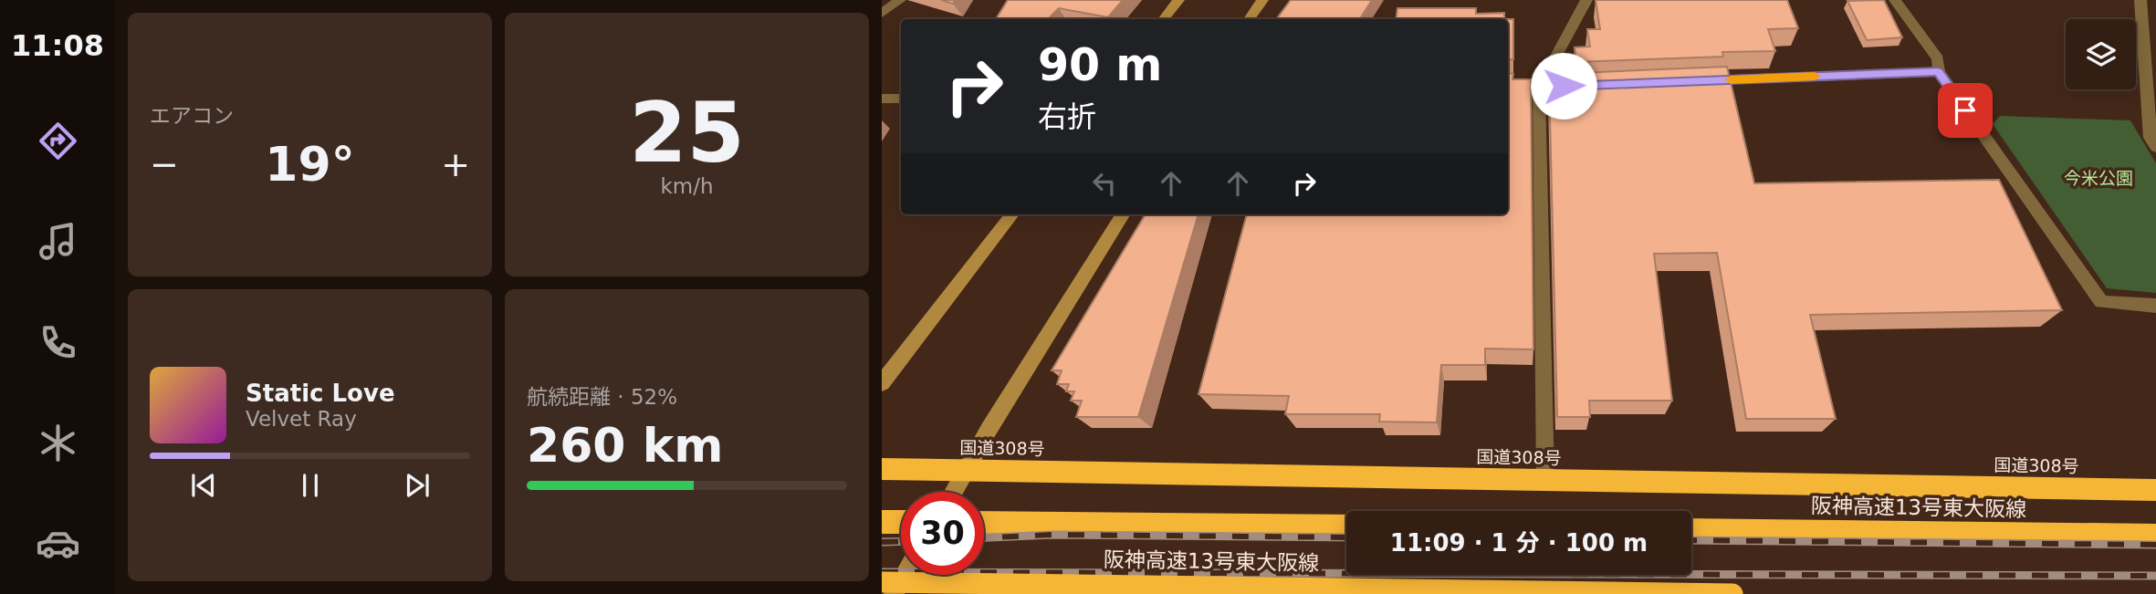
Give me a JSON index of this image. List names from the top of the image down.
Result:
{
  "streets": {
    "highway": ["国道308号", "阪神高速13号東大阪線"]
  },
  "parks": ["今米公園"],
  "page": {
    "tabs": "11:08",
    "tile": [
      "エアコン",
      ["25", "km/h"],
      ["航続距離 · 52%", "260 km"]
    ],
    "turn": ["90 m", "右折"],
    "heat": ["−", "19°", "+"],
    "song": ["Static Love", "Velvet Ray"],
    "limit": "30",
    "trip": "11:09 · 1 分 · 100 m"
  }
}
